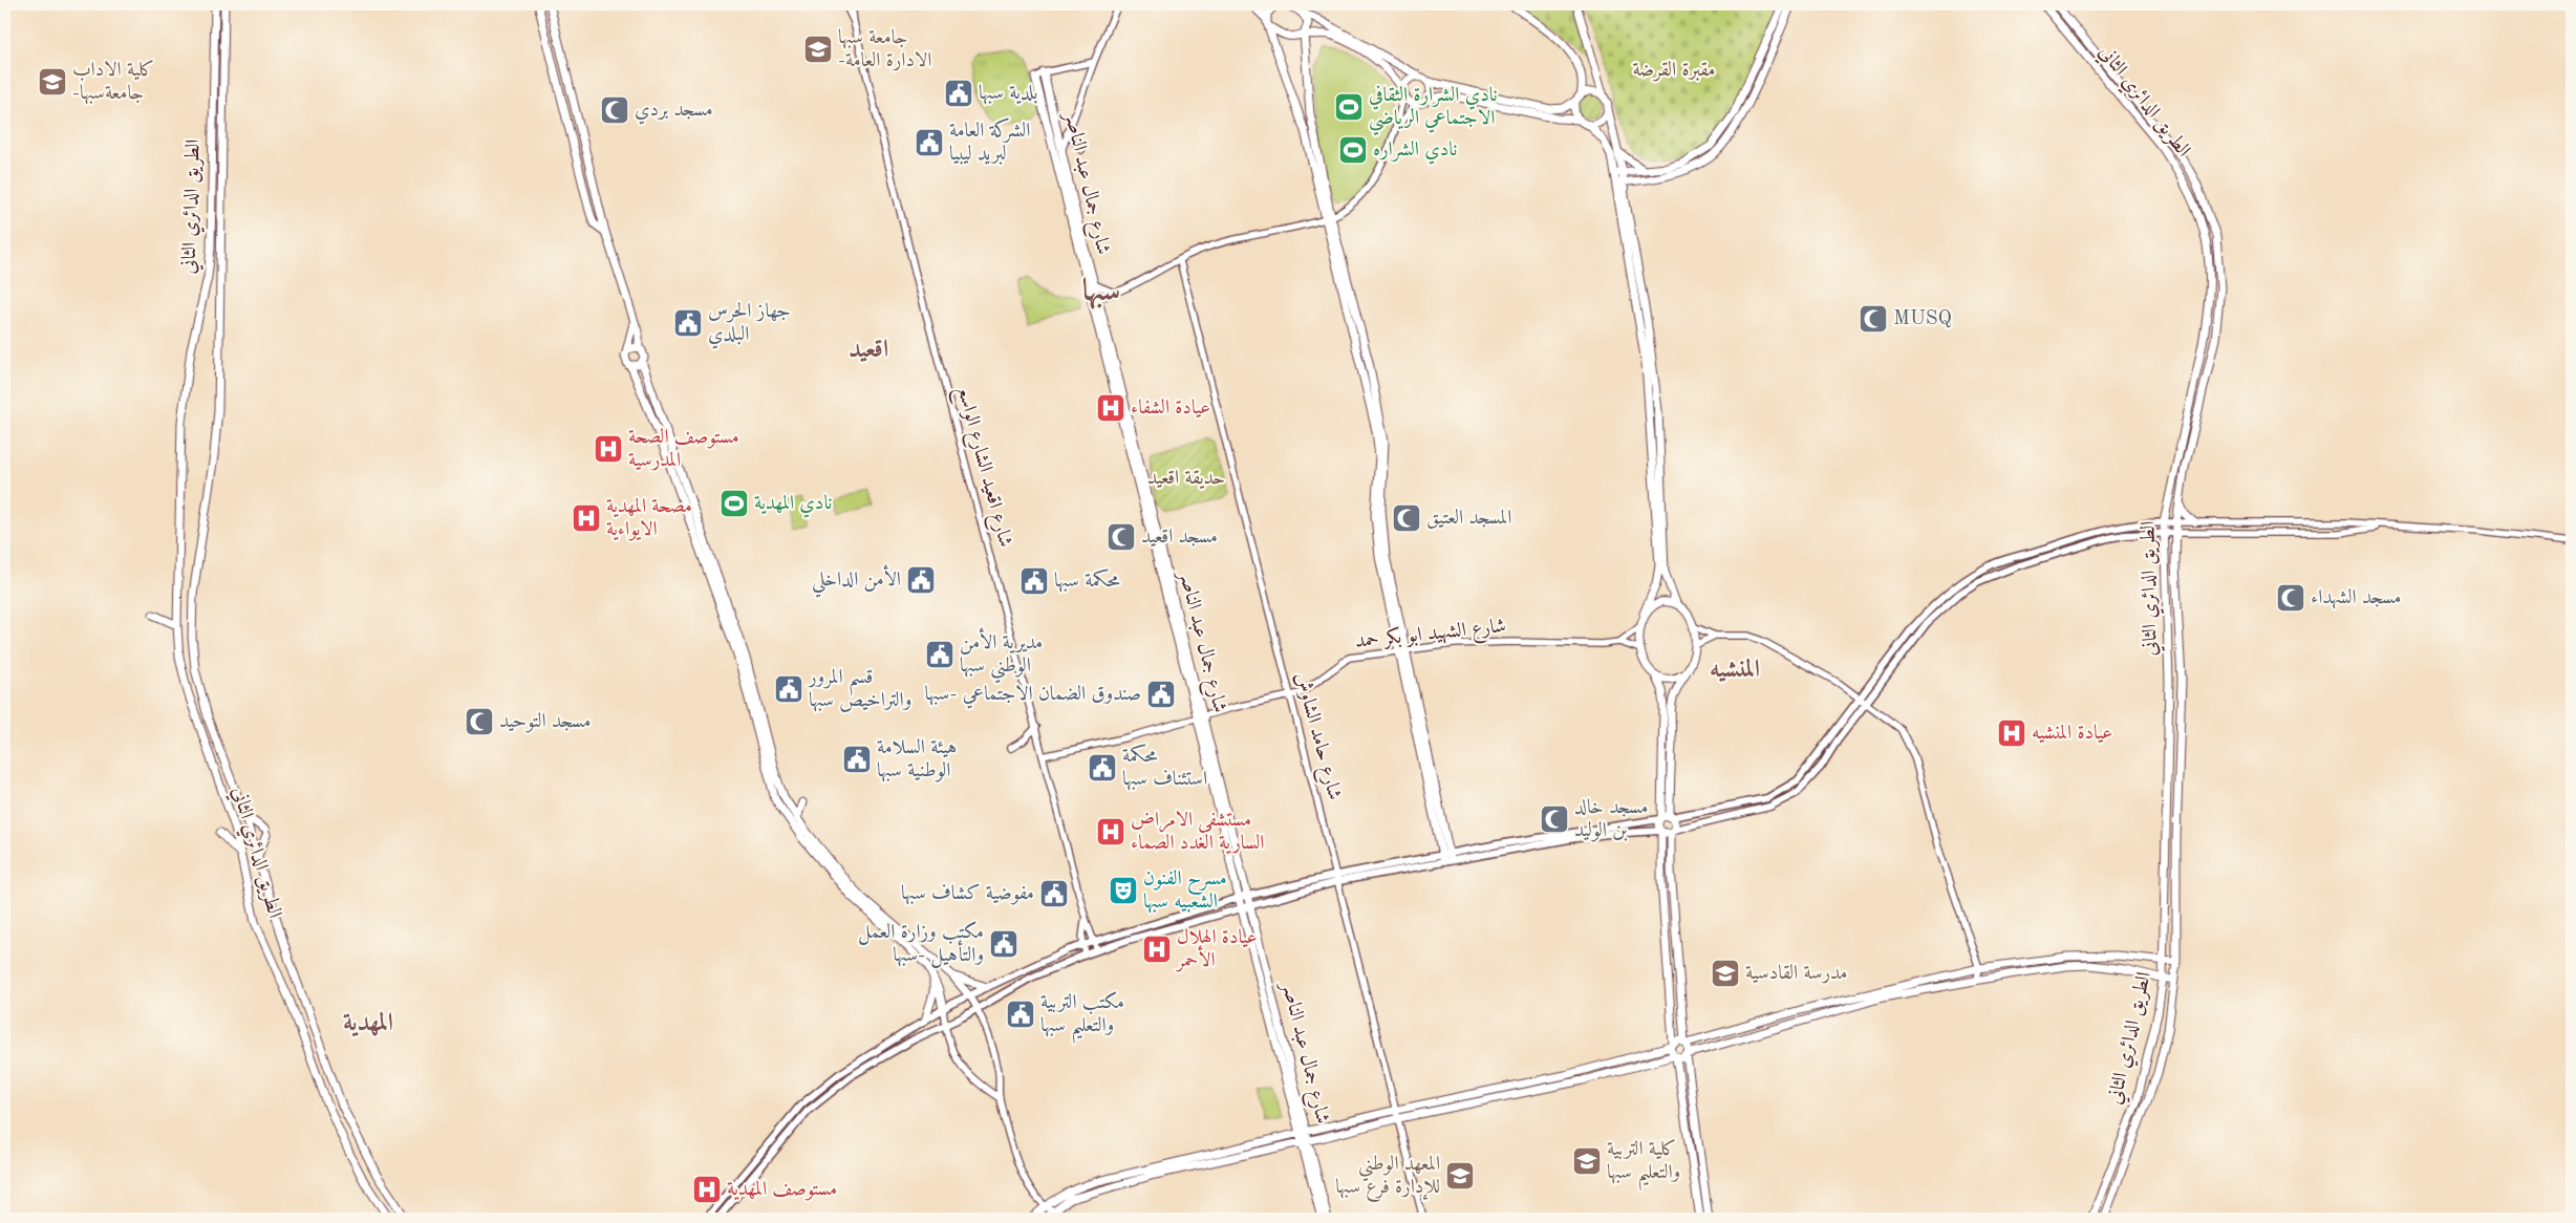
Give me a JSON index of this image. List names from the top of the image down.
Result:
{
  "streets": {
    "main road": ["الطريق الدائري الثاني", "شارع جمال عبد الناصر"],
    "street": ["شارع اقعيد الشارع الواسع", "شارع الشهيد ابو بكر حمد", "شارع حامد الشاوش"]
  },
  "crossings": [
    ["شارع جمال عبد الناصر", "شارع الشهيد ابو بكر حمد"],
    ["شارع اقعيد الشارع الواسع", "شارع الشهيد ابو بكر حمد"],
    ["شارع الشهيد ابو بكر حمد", "شارع حامد الشاوش"]
  ],
  "districts": [
    "سبها",
    "اقعيد",
    "المنشيه",
    "المهدية"
  ],
  "parks": ["مقبرة القرضة", "حديقة اقعيد"],
  "places": {
    "school or university": [
      "جامعة سبها -الادارة العامة",
      "كلية الاداب -جامعةسبها",
      "مدرسة القادسية",
      "كلية التربية والتعليم سبها",
      "المعهد الوطني للإدارة فرع سبها"
    ],
    "public building": [
      "بلدية سبها",
      "الشركة العامة لبريد ليبيا",
      "جهاز الحرس البلدي",
      "الأمن الداخلي",
      "محكمة سبها",
      "مديرية الأمن الوطني سبها",
      "قسم المرور والتراخيص سبها",
      "صندوق الضمان الاجتماعي -سبها",
      "هيئة السلامة الوطنية سبها",
      "محكمة استئناف سبها",
      "مفوضية كشاف سبها",
      "مكتب وزارة العمل والتأهيل -سبها",
      "مكتب التربية والتعليم سبها"
    ],
    "sports": ["نادي الشرارة الثقافي الاجتماعي الرياضي", "نادي الشراره", "نادي المهدية"],
    "mosque": [
      "مسجد بردي",
      "MUSQ",
      "المسجد العتيق",
      "مسجد اقعيد",
      "مسجد الشهداء",
      "مسجد التوحيد",
      "مسجد خالد بن الوليد"
    ],
    "hospital": [
      "عيادة الشفاء",
      "مستوصف الصحة المدرسية",
      "مصحة المهدية الايواءية",
      "عيادة المنشيه",
      "مستشفي الامراض السارية الغدد الصماء",
      "عيادة الهلال الأحمر",
      "مستوصف المهدية"
    ],
    "theatre": ["مسرح الفنون الشعبيه سبها"]
  }
}
